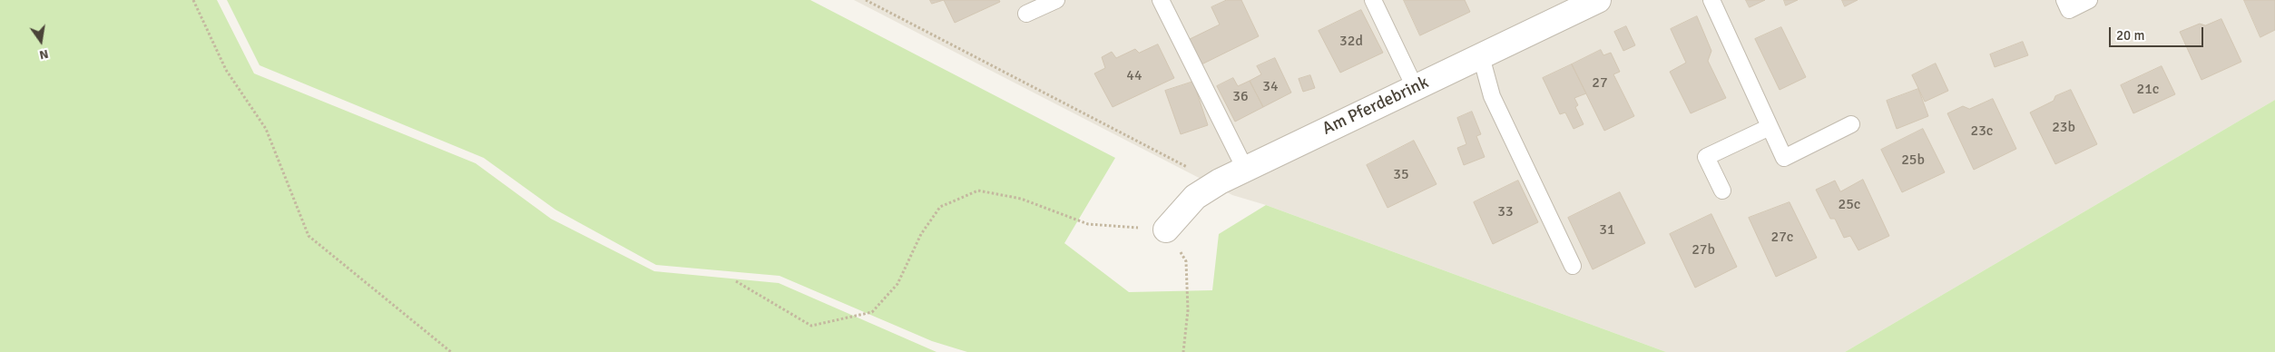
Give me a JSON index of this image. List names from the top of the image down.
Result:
{
  "streets": {
    "street": ["Am Pferdebrink"]
  },
  "house_numbers": [
    "32d",
    "44",
    "27",
    "34",
    "21c",
    "36",
    "23b",
    "23c",
    "25b",
    "35",
    "25c",
    "33",
    "31",
    "27c",
    "27b"
  ],
  "scale_bar": "20 m",
  "north": "bottom"
}
